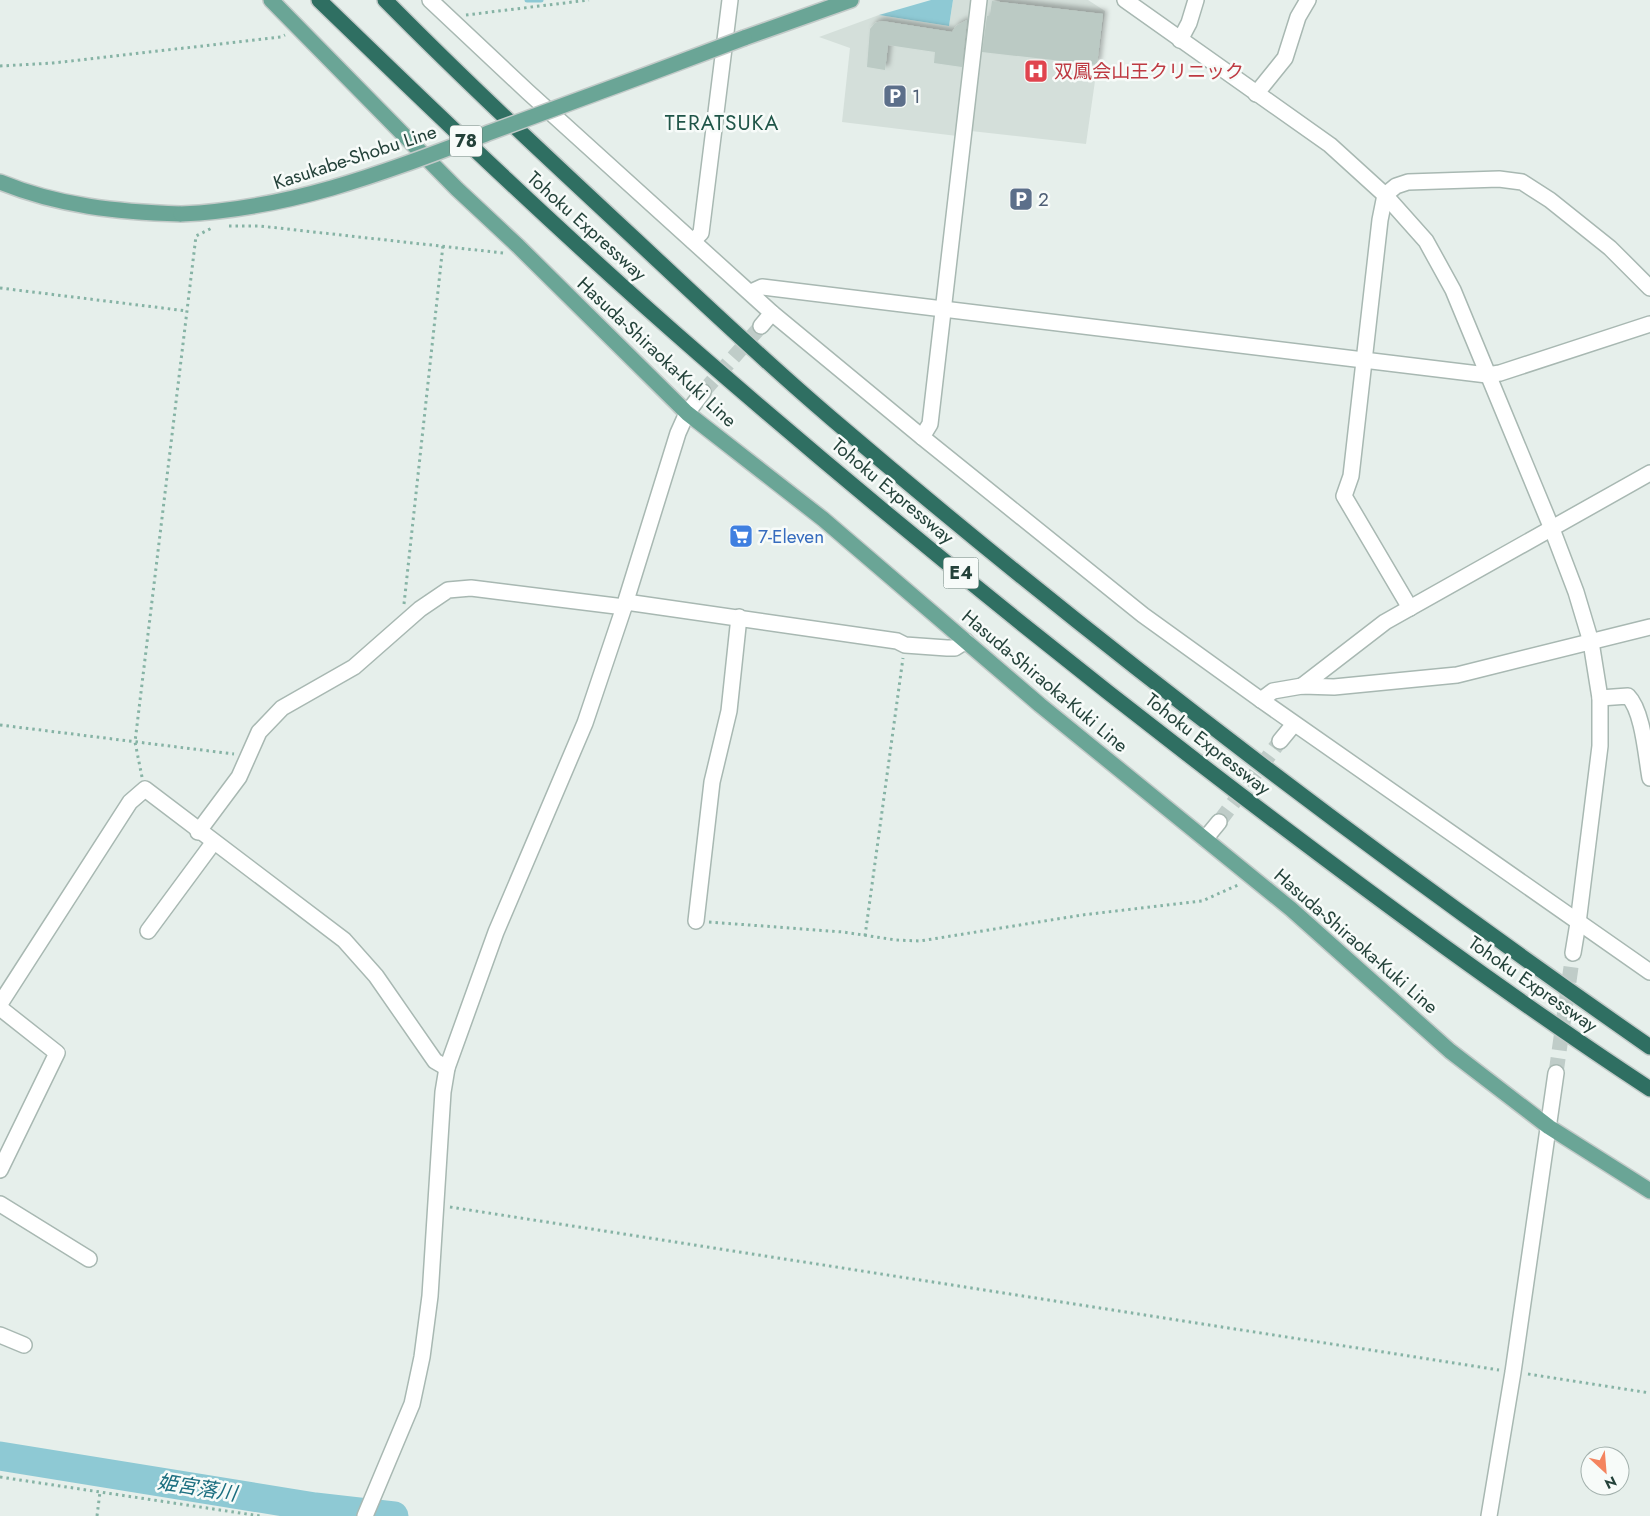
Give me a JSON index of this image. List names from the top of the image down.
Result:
{
  "streets": {
    "highway": ["Tohoku Expressway", "E4"],
    "main road": ["78", "Kasukabe-Shobu Line", "Hasuda-Shiraoka-Kuki Line"]
  },
  "districts": ["TERATSUKA"],
  "water": ["姫宮落川"],
  "places": {
    "hospital": ["双鳳会山王クリニック"],
    "parking": ["1", "2"],
    "supermarket": ["7-Eleven"]
  },
  "north": "bottom right"
}
